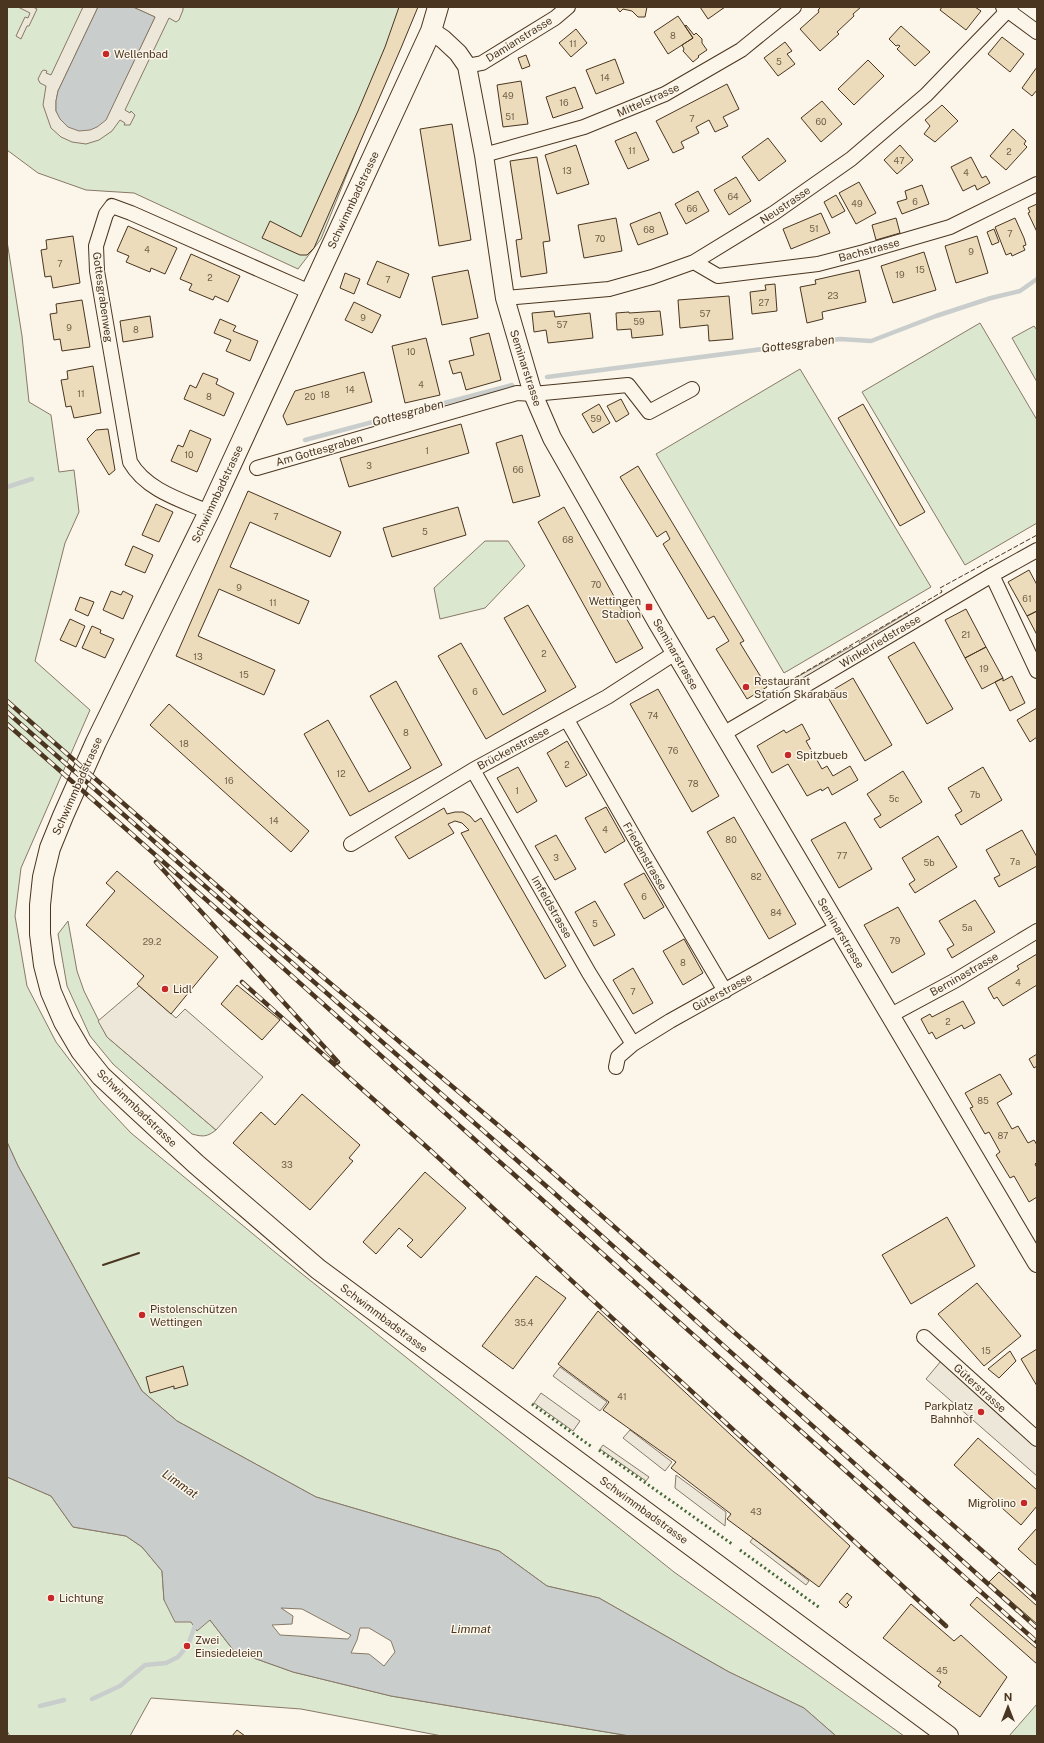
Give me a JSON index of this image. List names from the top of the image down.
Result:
{
  "streets": {
    "main road": ["Schwimmbadstrasse"],
    "street": [
      "Damianstrasse",
      "Mittelstrasse",
      "Neustrasse",
      "Bachstrasse",
      "Gottesgrabenweg",
      "Seminarstrasse",
      "Am Gottesgraben",
      "Winkelriedstrasse",
      "Brückenstrasse",
      "Friedenstrasse",
      "Imfeldstrasse",
      "Berninastrasse",
      "Güterstrasse"
    ]
  },
  "crossings": [
    ["Damianstrasse", "Seminarstrasse"],
    ["Mittelstrasse", "Seminarstrasse"],
    ["Schwimmbadstrasse", "Gottesgrabenweg"],
    ["Schwimmbadstrasse", "Seminarstrasse"],
    ["Neustrasse", "Bachstrasse"],
    ["Neustrasse", "Seminarstrasse"],
    ["Seminarstrasse", "Am Gottesgraben"],
    ["Seminarstrasse", "Winkelriedstrasse"],
    ["Seminarstrasse", "Brückenstrasse"],
    ["Seminarstrasse", "Berninastrasse"],
    ["Seminarstrasse", "Güterstrasse"],
    ["Brückenstrasse", "Friedenstrasse"],
    ["Brückenstrasse", "Imfeldstrasse"],
    ["Friedenstrasse", "Güterstrasse"],
    ["Imfeldstrasse", "Güterstrasse"]
  ],
  "water": ["Gottesgraben", "Limmat"],
  "places": {
    "other": [
      "Wellenbad",
      "Restaurant Station Skarabäus",
      "Spitzbueb",
      "Lidl",
      "Pistolenschützen Wettingen",
      "Parkplatz Bahnhof",
      "Migrolino",
      "Lichtung",
      "Zwei Einsiedeleien"
    ],
    "transit": ["Wettingen Stadion"]
  },
  "house_numbers": [
    "8",
    "11",
    "5",
    "14",
    "49",
    "16",
    "51",
    "7",
    "60",
    "11",
    "2",
    "47",
    "13",
    "4",
    "64",
    "6",
    "49",
    "66",
    "51",
    "68",
    "7",
    "70",
    "4",
    "9",
    "7",
    "15",
    "19",
    "2",
    "7",
    "23",
    "27",
    "57",
    "9",
    "59",
    "57",
    "9",
    "8",
    "10",
    "4",
    "14",
    "11",
    "18",
    "8",
    "20",
    "59",
    "1",
    "10",
    "3",
    "66",
    "7",
    "5",
    "68",
    "70",
    "9",
    "61",
    "11",
    "21",
    "2",
    "13",
    "19",
    "15",
    "6",
    "74",
    "8",
    "18",
    "76",
    "2",
    "12",
    "16",
    "78",
    "1",
    "7b",
    "5c",
    "14",
    "4",
    "80",
    "77",
    "3",
    "7a",
    "5b",
    "82",
    "6",
    "84",
    "5",
    "5a",
    "79",
    "29.2",
    "8",
    "4",
    "7",
    "2",
    "85",
    "87",
    "33",
    "35.4",
    "15",
    "41",
    "43",
    "45"
  ],
  "north": "top"
}
